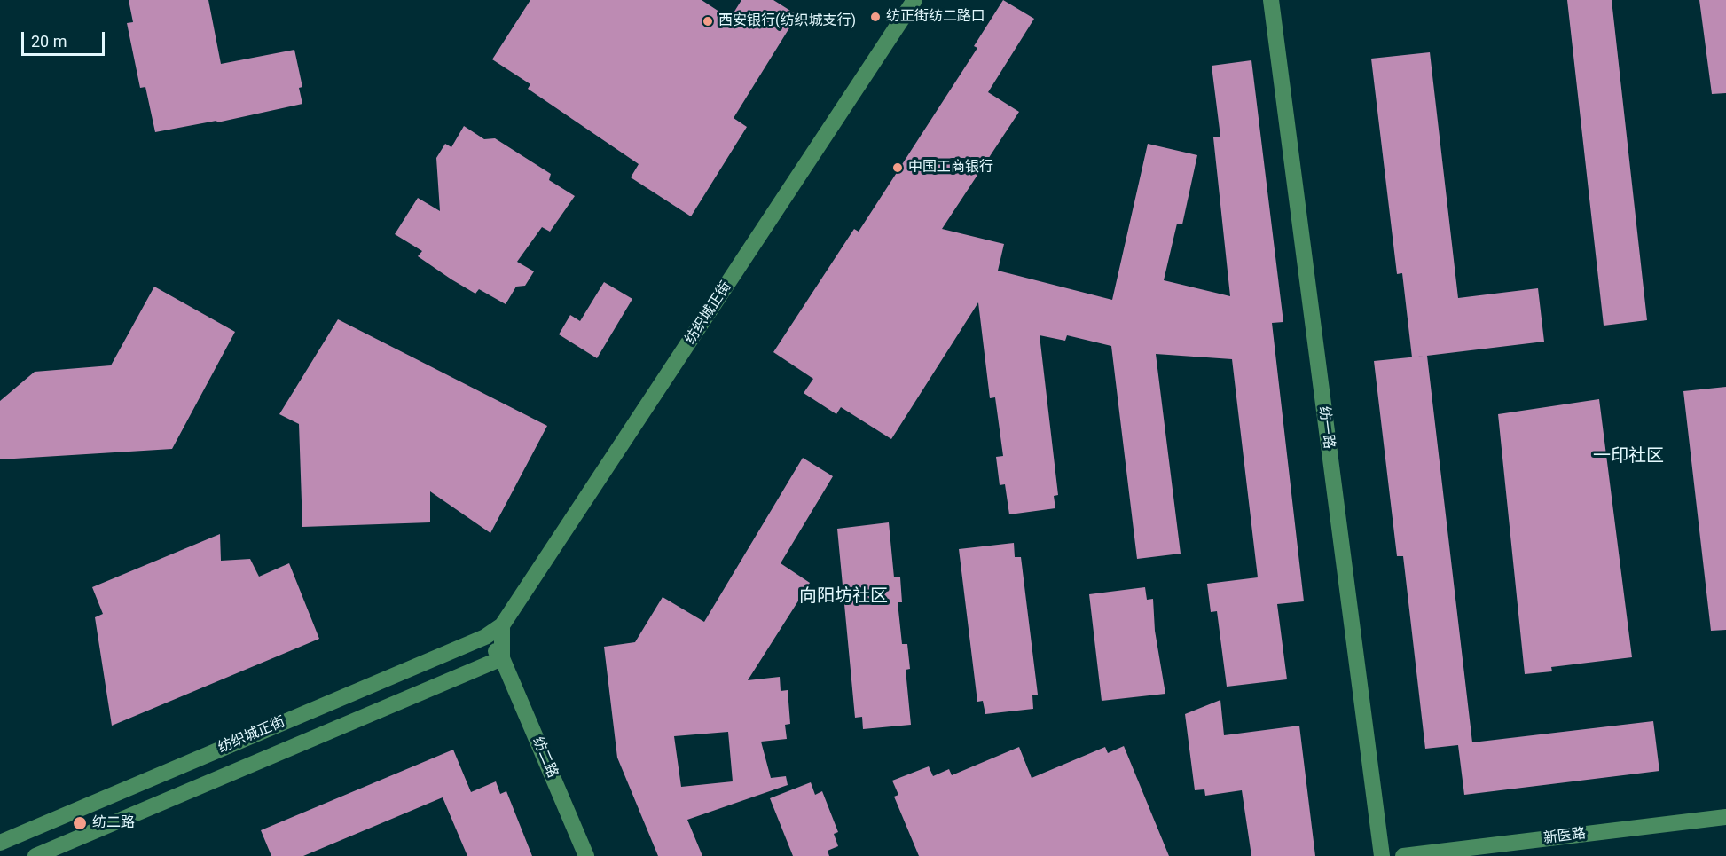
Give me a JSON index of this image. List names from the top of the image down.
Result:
{
  "streets": {
    "street": [
      "纺织城正街",
      "纺一路",
      "纺二路",
      "新医路"
    ]
  },
  "crossings": [
    ["纺织城正街", "纺二路"]
  ],
  "districts": ["一印社区", "向阳坊社区"],
  "places": [
    "纺正街纺二路口",
    "西安银行(纺织城支行)",
    "中国工商银行",
    "纺二路"
  ],
  "scale_bar": "20 m"
}
